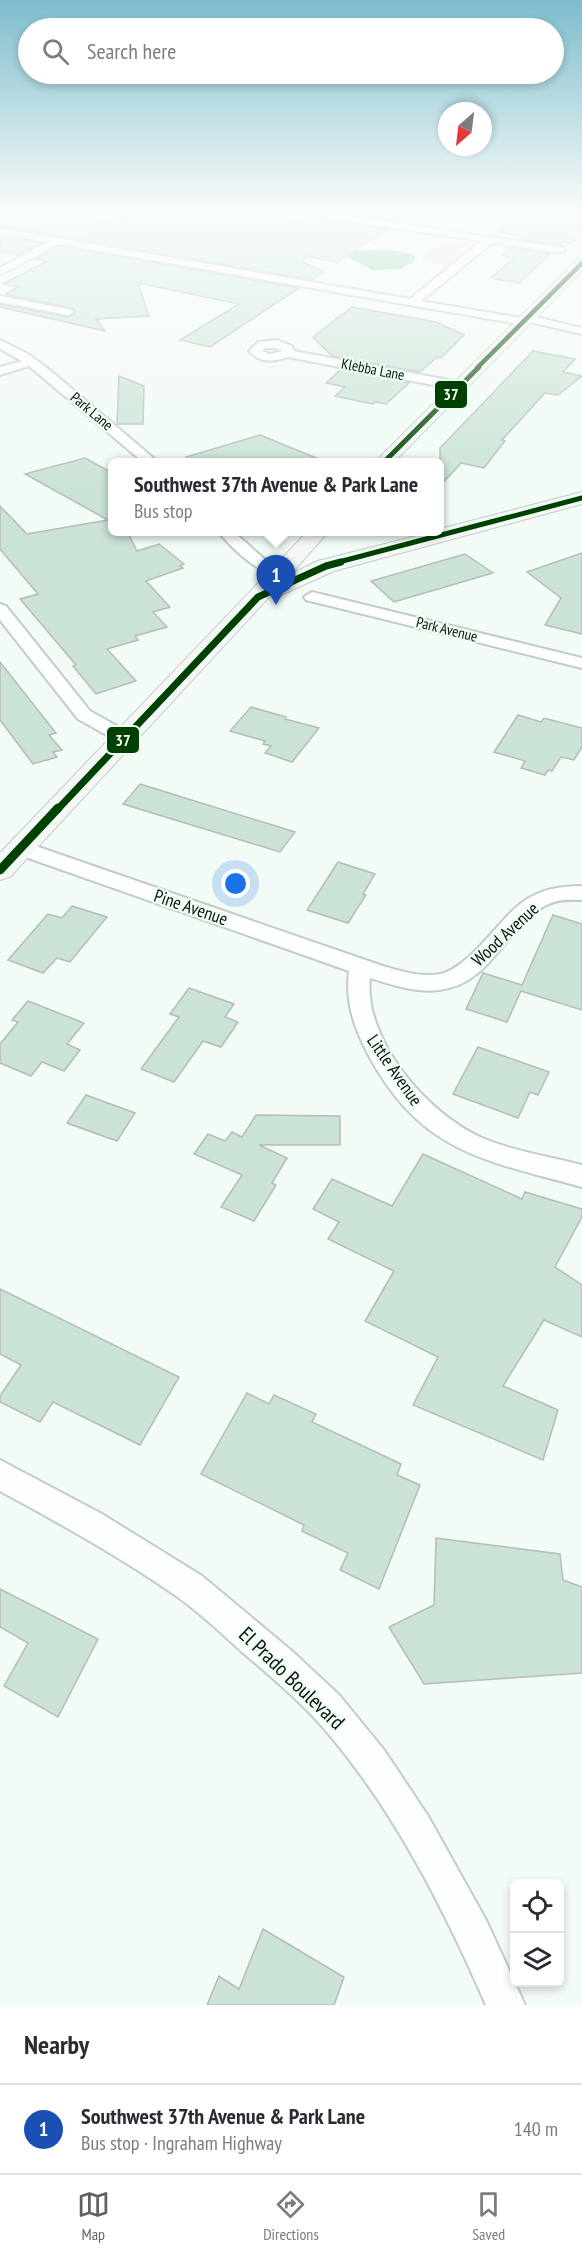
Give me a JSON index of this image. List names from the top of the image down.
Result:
{
  "streets": {
    "street": [
      "Klebba Lane",
      "Park Lane",
      "Park Avenue",
      "Pine Avenue",
      "Wood Avenue",
      "Little Avenue",
      "El Prado Boulevard"
    ]
  },
  "crossings": [
    ["Pine Avenue", "Wood Avenue"],
    ["Pine Avenue", "Little Avenue"],
    ["Wood Avenue", "Little Avenue"]
  ],
  "lines": ["transit line 37"],
  "north": "bottom left",
  "page": {
    "search": "Search here",
    "popup": ["Southwest 37th Avenue & Park Lane", "Bus stop"],
    "pins": "1",
    "heading": "Nearby",
    "list": [
      {
        "mark": "1",
        "name": "Southwest 37th Avenue & Park Lane",
        "note": "Bus stop · Ingraham Highway",
        "value": "140 m"
      }
    ],
    "nav": ["Map", "Directions", "Saved"]
  }
}
